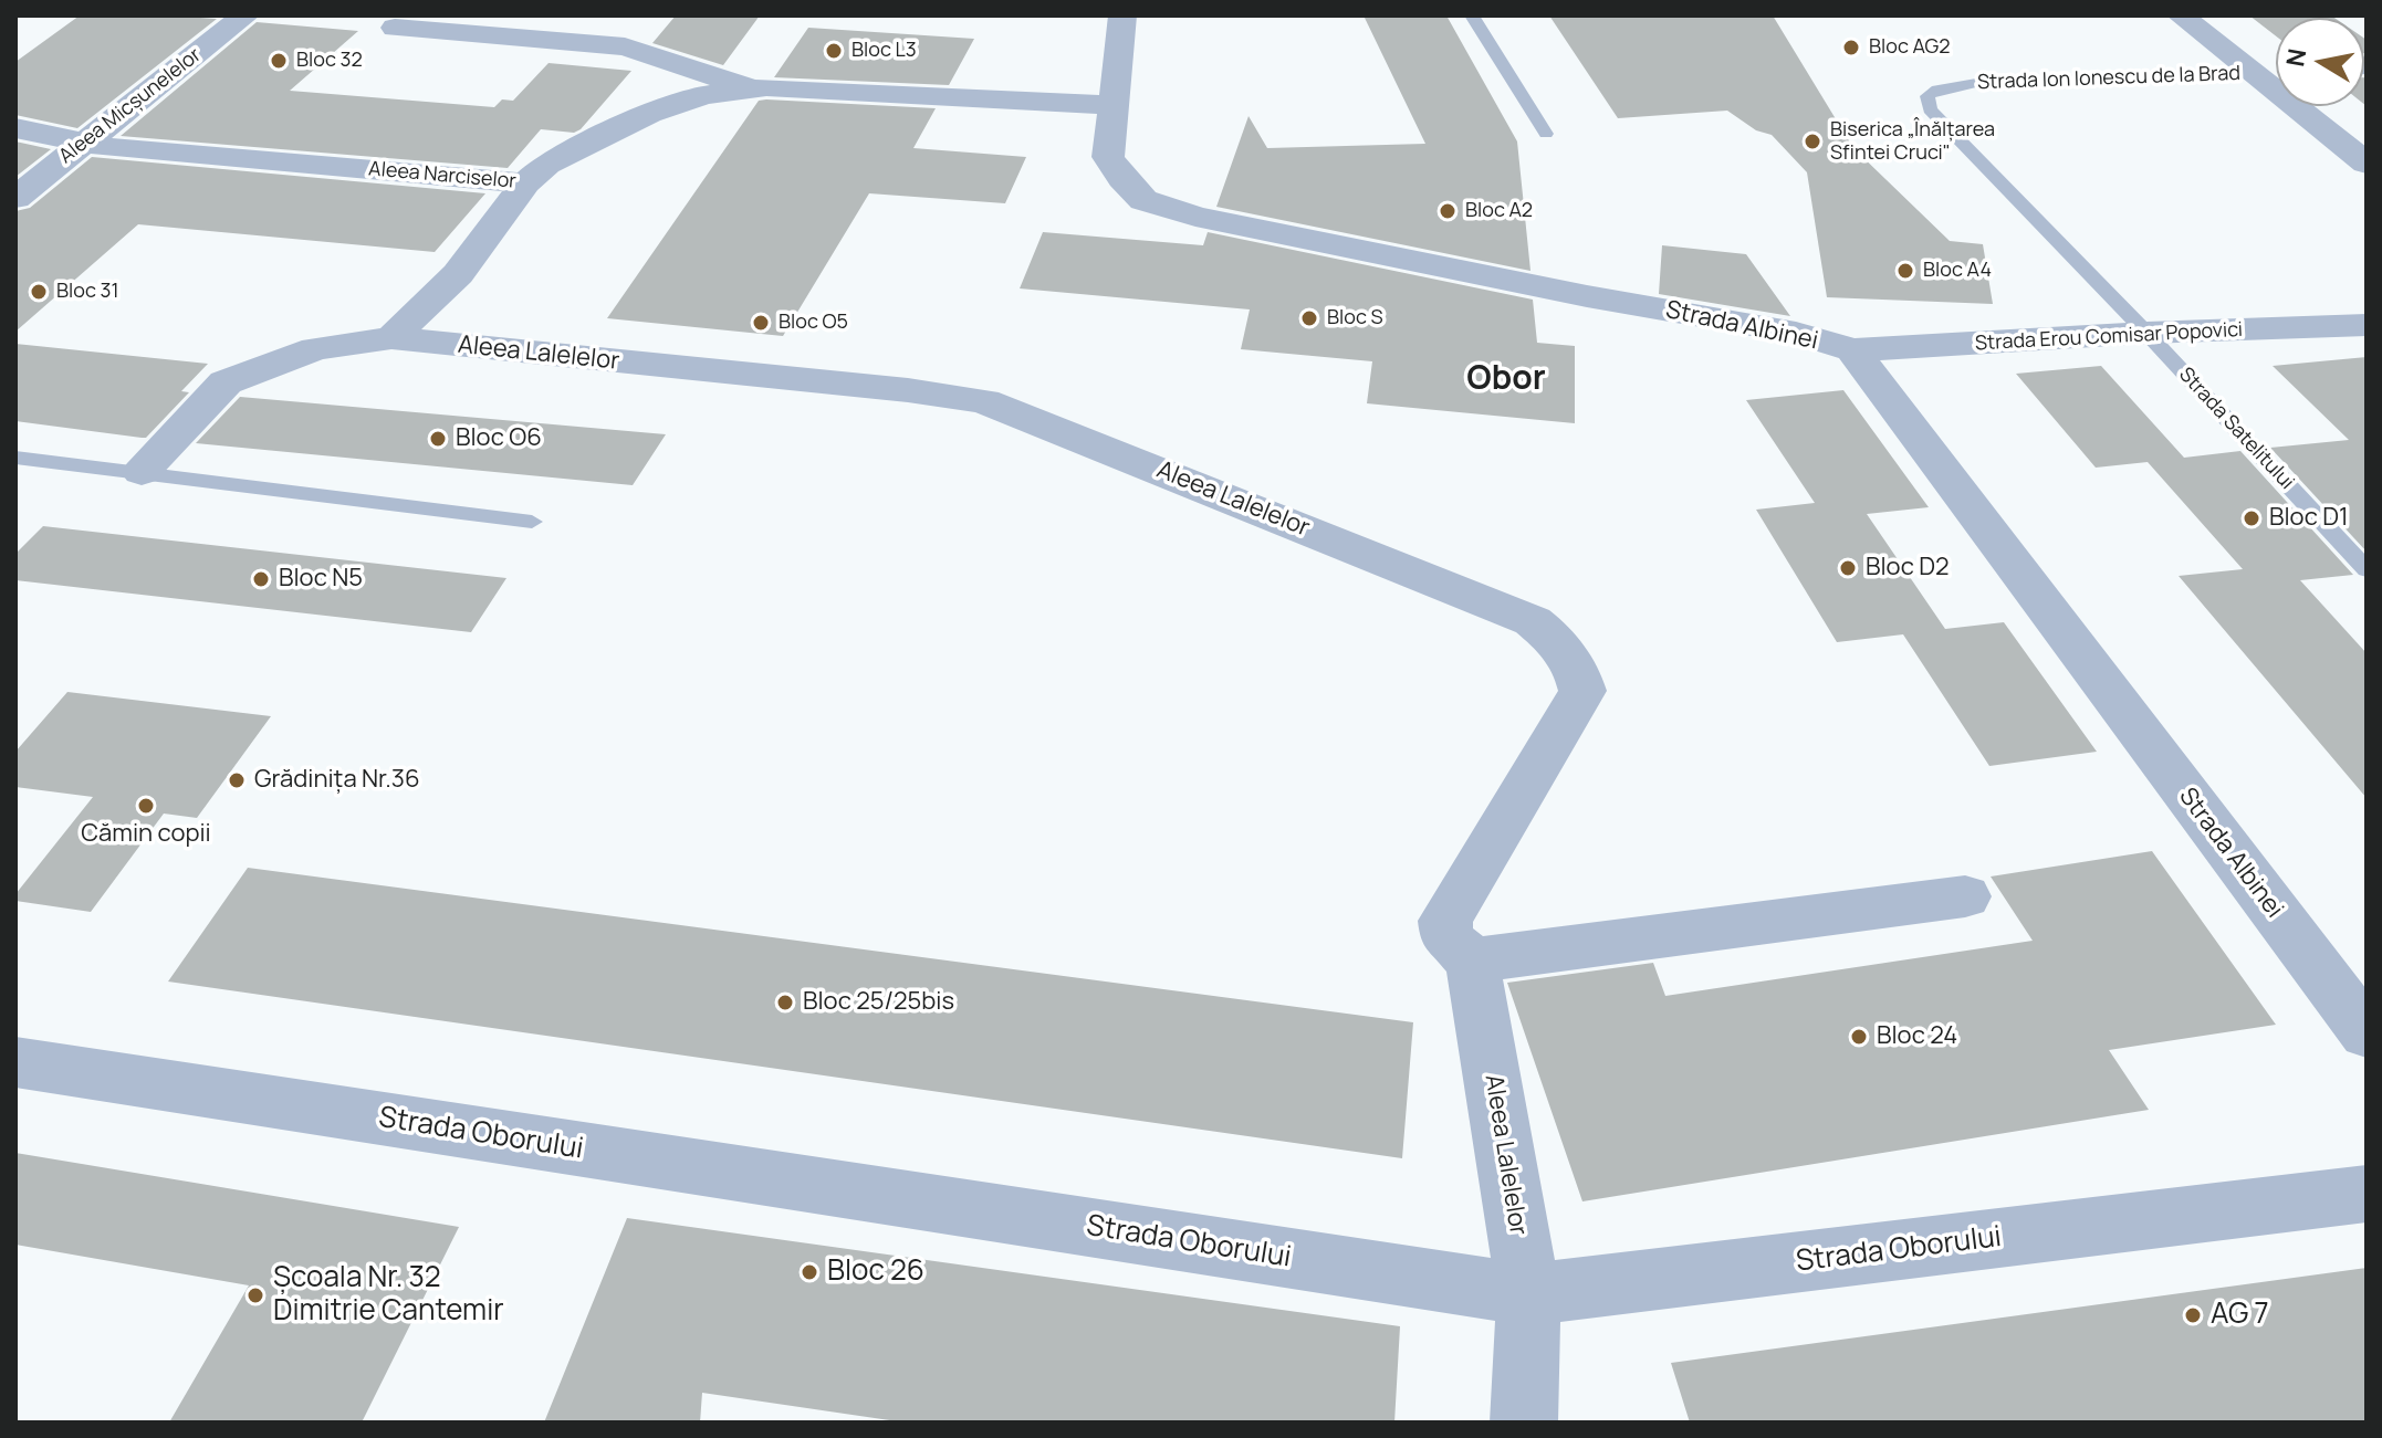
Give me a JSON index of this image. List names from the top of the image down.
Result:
{
  "streets": {
    "street": [
      "Strada Ion Ionescu de la Brad",
      "Aleea Micșunelelor",
      "Aleea Narciselor",
      "Strada Albinei",
      "Strada Erou Comisar Popovici",
      "Aleea Lalelelor",
      "Strada Oborului"
    ],
    "lane": ["Strada Satelitului"]
  },
  "crossings": [
    ["Strada Ion Ionescu de la Brad", "Strada Satelitului"],
    ["Aleea Micșunelelor", "Aleea Narciselor"],
    ["Aleea Narciselor", "Strada Albinei"],
    ["Strada Albinei", "Strada Erou Comisar Popovici"],
    ["Strada Erou Comisar Popovici", "Strada Satelitului"],
    ["Aleea Lalelelor", "Strada Oborului"]
  ],
  "districts": ["Obor"],
  "places": [
    "Bloc AG2",
    "Bloc L3",
    "Bloc 32",
    "Biserica „Înălțarea Sfintei Cruci\"",
    "Bloc A2",
    "Bloc A4",
    "Bloc 31",
    "Bloc S",
    "Bloc O5",
    "Bloc O6",
    "Bloc D1",
    "Bloc D2",
    "Bloc N5",
    "Grădinița Nr.36",
    "Cămin copii",
    "Bloc 25/25bis",
    "Bloc 24",
    "Bloc 26",
    "Școala Nr. 32 Dimitrie Cantemir",
    "AG 7"
  ],
  "north": "left"
}
